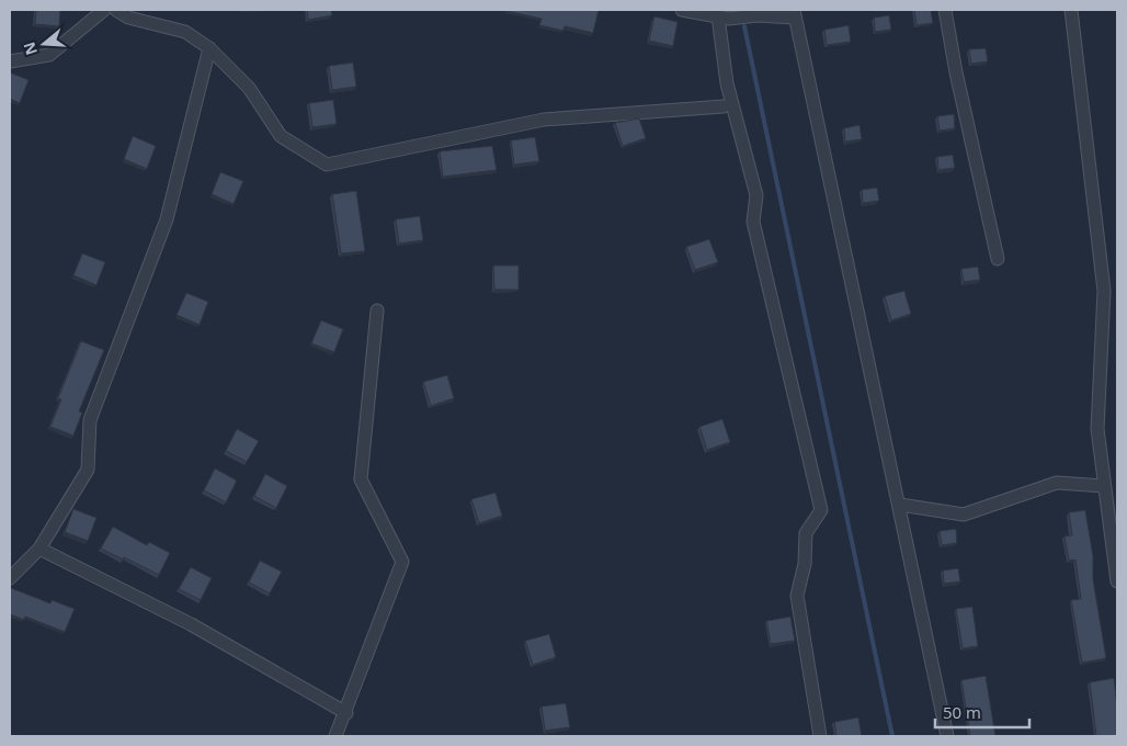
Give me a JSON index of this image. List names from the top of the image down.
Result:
{
  "scale_bar": "50 m",
  "north": "left"
}
